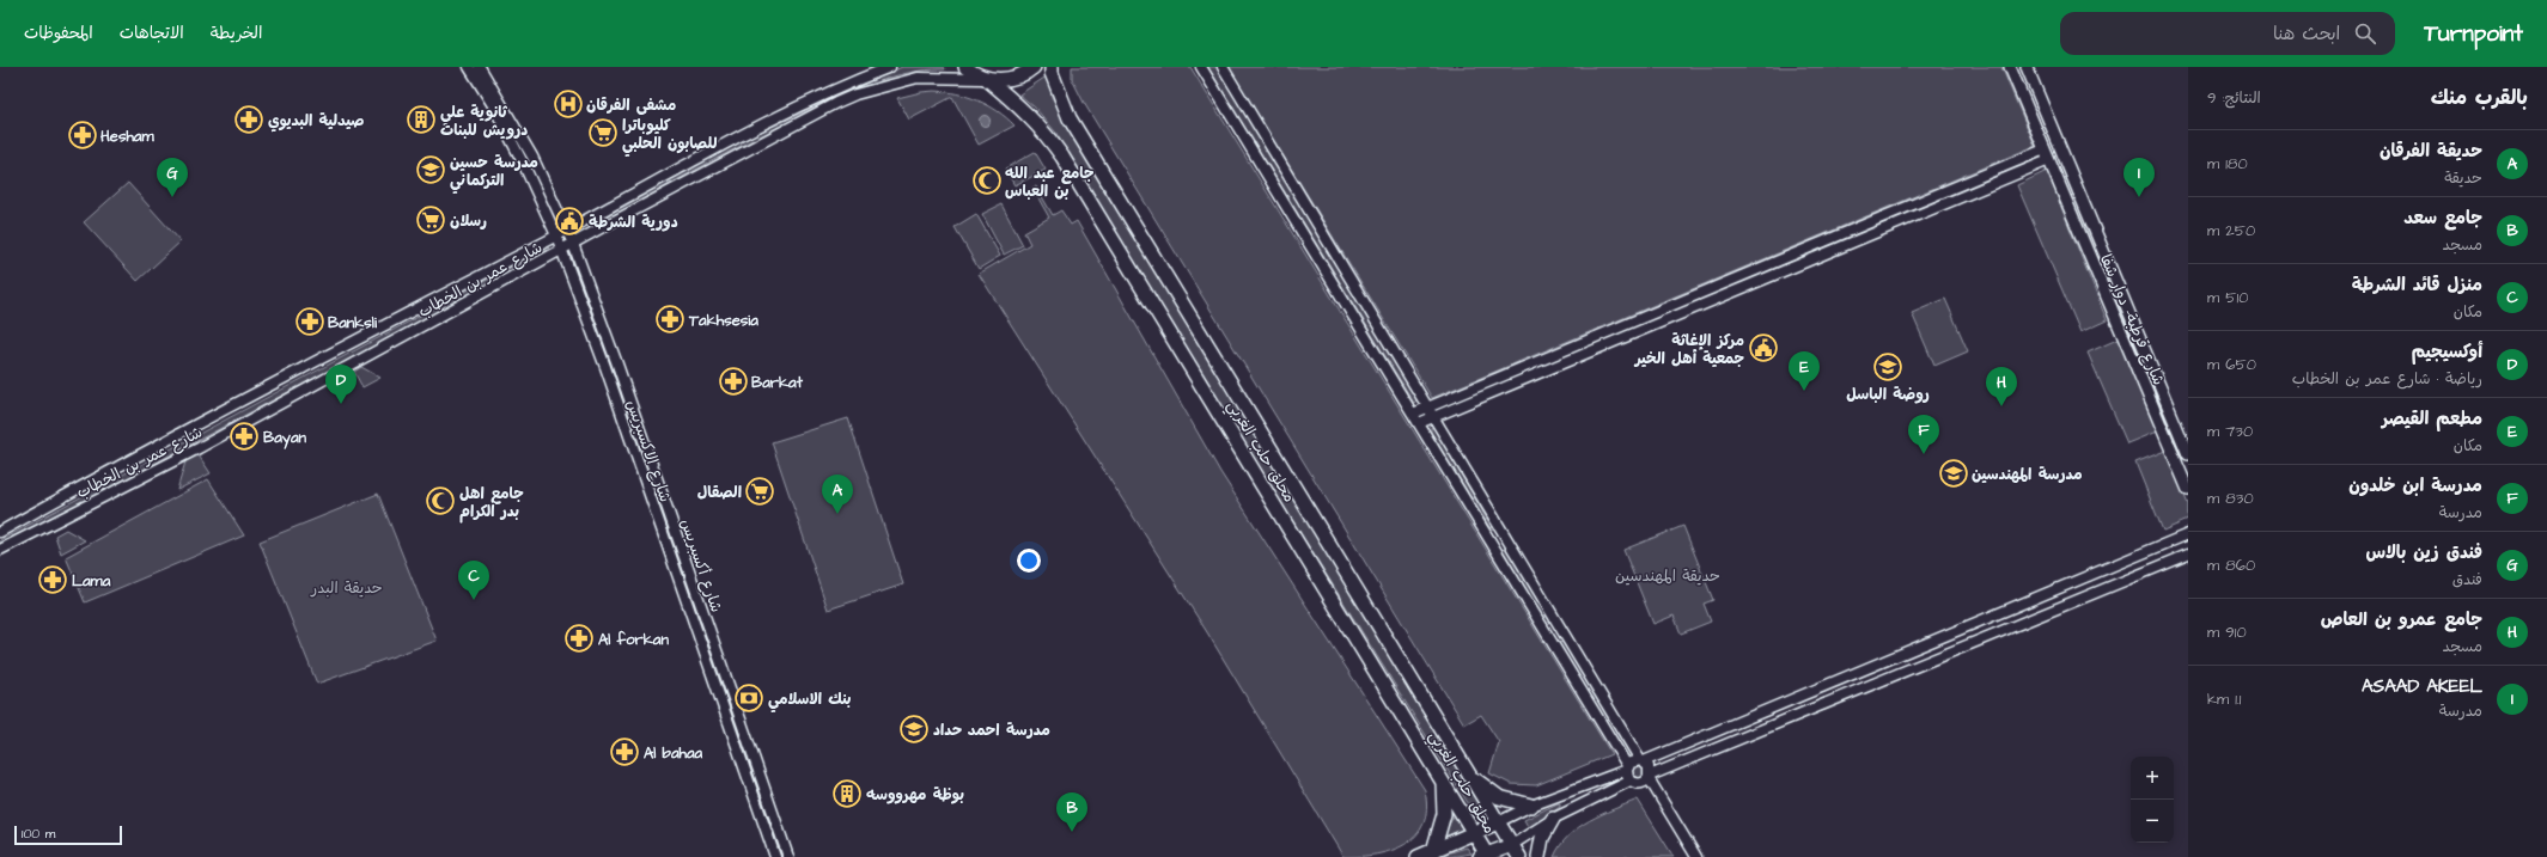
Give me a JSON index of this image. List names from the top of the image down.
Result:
{
  "streets": {
    "main road": ["شارع قرطبة- دوار شفا", "محلق حلب الغربي"],
    "street": ["شارع عمر بن الخطاب", "شارع الاكسبريس", "شارع أكسبريس"]
  },
  "crossings": [
    ["شارع عمر بن الخطاب", "شارع الاكسبريس"],
    ["شارع عمر بن الخطاب", "محلق حلب الغربي"],
    ["شارع عمر بن الخطاب", "شارع أكسبريس"]
  ],
  "parks": ["حديقة المهندسين", "حديقة البدر"],
  "places": {
    "hospital": ["مشفى الفرقان"],
    "pharmacy": [
      "صيدلية البديوي",
      "Hesham",
      "Takhsesia",
      "Banksli",
      "Barkat",
      "Bayan",
      "Lama",
      "Al forkan",
      "Al bahaa"
    ],
    "building": ["ثانوية علي درويش للبنات", "بوظة مهرووسه"],
    "supermarket": ["كليوباترا للصابون الحلبي", "رسلان", "الصقال"],
    "school or university": [
      "مدرسة حسين التركماني",
      "روضة الباسل",
      "مدرسة المهندسين",
      "مدرسة احمد حداد"
    ],
    "mosque": ["جامع عبد الله بن العباس", "جامع اهل بدر الكرام"],
    "public building": ["دورية الشرطة", "مركز الإغاثة جمعية أهل الخير"],
    "bank": ["بنك الاسلامي"]
  },
  "scale_bar": "100 m",
  "page": {
    "header": "Turnpoint",
    "search": "ابحث هنا",
    "nav": ["الخريطة", "الاتجاهات", "المحفوظات"],
    "heading": ["بالقرب منك", "النتائج: 9"],
    "list": [
      {
        "mark": "A",
        "name": "حديقة الفرقان",
        "note": "حديقة",
        "value": "180 m"
      },
      {
        "mark": "B",
        "name": "جامع سعد",
        "note": "مسجد",
        "value": "250 m"
      },
      {
        "mark": "C",
        "name": "منزل قائد الشرطة",
        "note": "مكان",
        "value": "510 m"
      },
      {
        "mark": "D",
        "name": "أوكسيجيم",
        "note": "رياضة · شارع عمر بن الخطاب",
        "value": "650 m"
      },
      {
        "mark": "E",
        "name": "مطعم القيصر",
        "note": "مكان",
        "value": "730 m"
      },
      {
        "mark": "F",
        "name": "مدرسة ابن خلدون",
        "note": "مدرسة",
        "value": "830 m"
      },
      {
        "mark": "G",
        "name": "فندق زين بالاس",
        "note": "فندق",
        "value": "860 m"
      },
      {
        "mark": "H",
        "name": "جامع عمرو بن العاص",
        "note": "مسجد",
        "value": "910 m"
      },
      {
        "mark": "I",
        "name": "ASAAD AKEEL",
        "note": "مدرسة",
        "value": "1.1 km"
      }
    ],
    "pins": [
      "G",
      "I",
      "E",
      "D",
      "H",
      "F",
      "A",
      "C",
      "B"
    ],
    "map_buttons": ["+", "−"],
    "scale": "100 m"
  }
}
